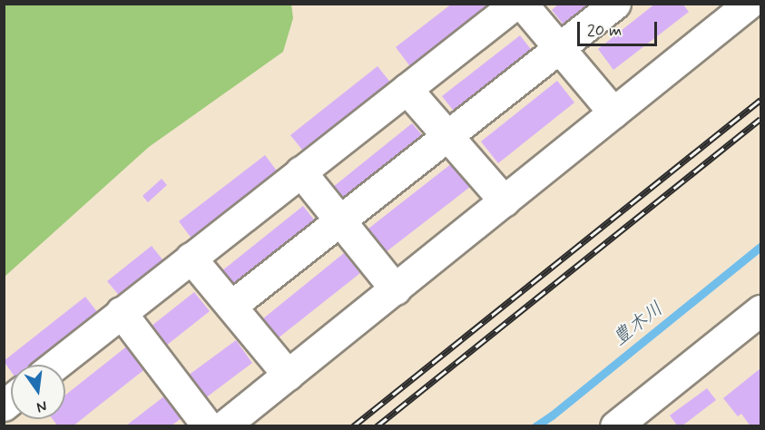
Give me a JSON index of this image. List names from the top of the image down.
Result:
{
  "water": ["豊木川"],
  "scale_bar": "20 m",
  "north": "bottom"
}
